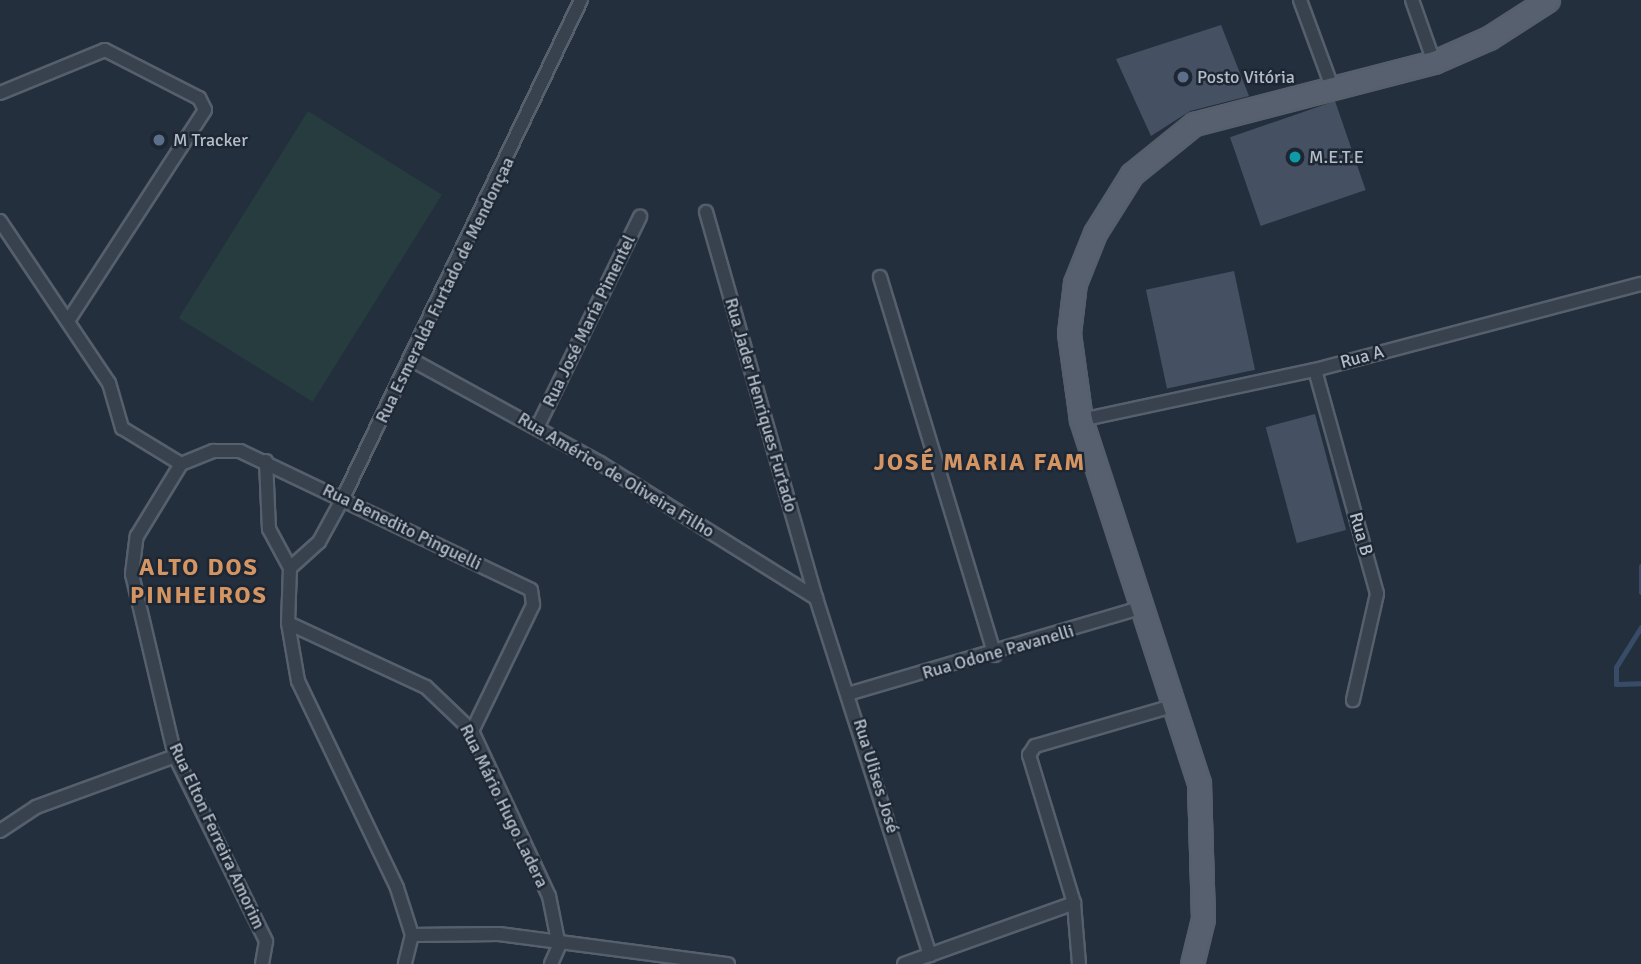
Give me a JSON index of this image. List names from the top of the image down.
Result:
{
  "streets": {
    "street": [
      "Rua Esmeralda Furtado de Mendonçaa",
      "Rua José María Pimentel",
      "Rua A",
      "Rua Jader Henriques Furtado",
      "Rua Américo de Oliveira Filho",
      "Rua Benedito Pinguelli",
      "Rua B",
      "Rua Odone Pavanelli",
      "Rua Ulises José",
      "Rua Mário Hugo Ladera",
      "Rua Elton Ferreira Amorim"
    ]
  },
  "crossings": [
    ["Rua Esmeralda Furtado de Mendonçaa", "Rua Américo de Oliveira Filho"],
    ["Rua Esmeralda Furtado de Mendonçaa", "Rua Benedito Pinguelli"],
    ["Rua José María Pimentel", "Rua Américo de Oliveira Filho"],
    ["Rua A", "Rua B"],
    ["Rua Jader Henriques Furtado", "Rua Américo de Oliveira Filho"],
    ["Rua Jader Henriques Furtado", "Rua Ulises José"],
    ["Rua Américo de Oliveira Filho", "Rua Ulises José"],
    ["Rua Benedito Pinguelli", "Rua Mário Hugo Ladera"],
    ["Rua Odone Pavanelli", "Rua Ulises José"]
  ],
  "districts": ["JOSÉ MARIA FAM", "ALTO DOS PINHEIROS"],
  "places": ["Posto Vitória", "M Tracker", "M.E.T.E"]
}
